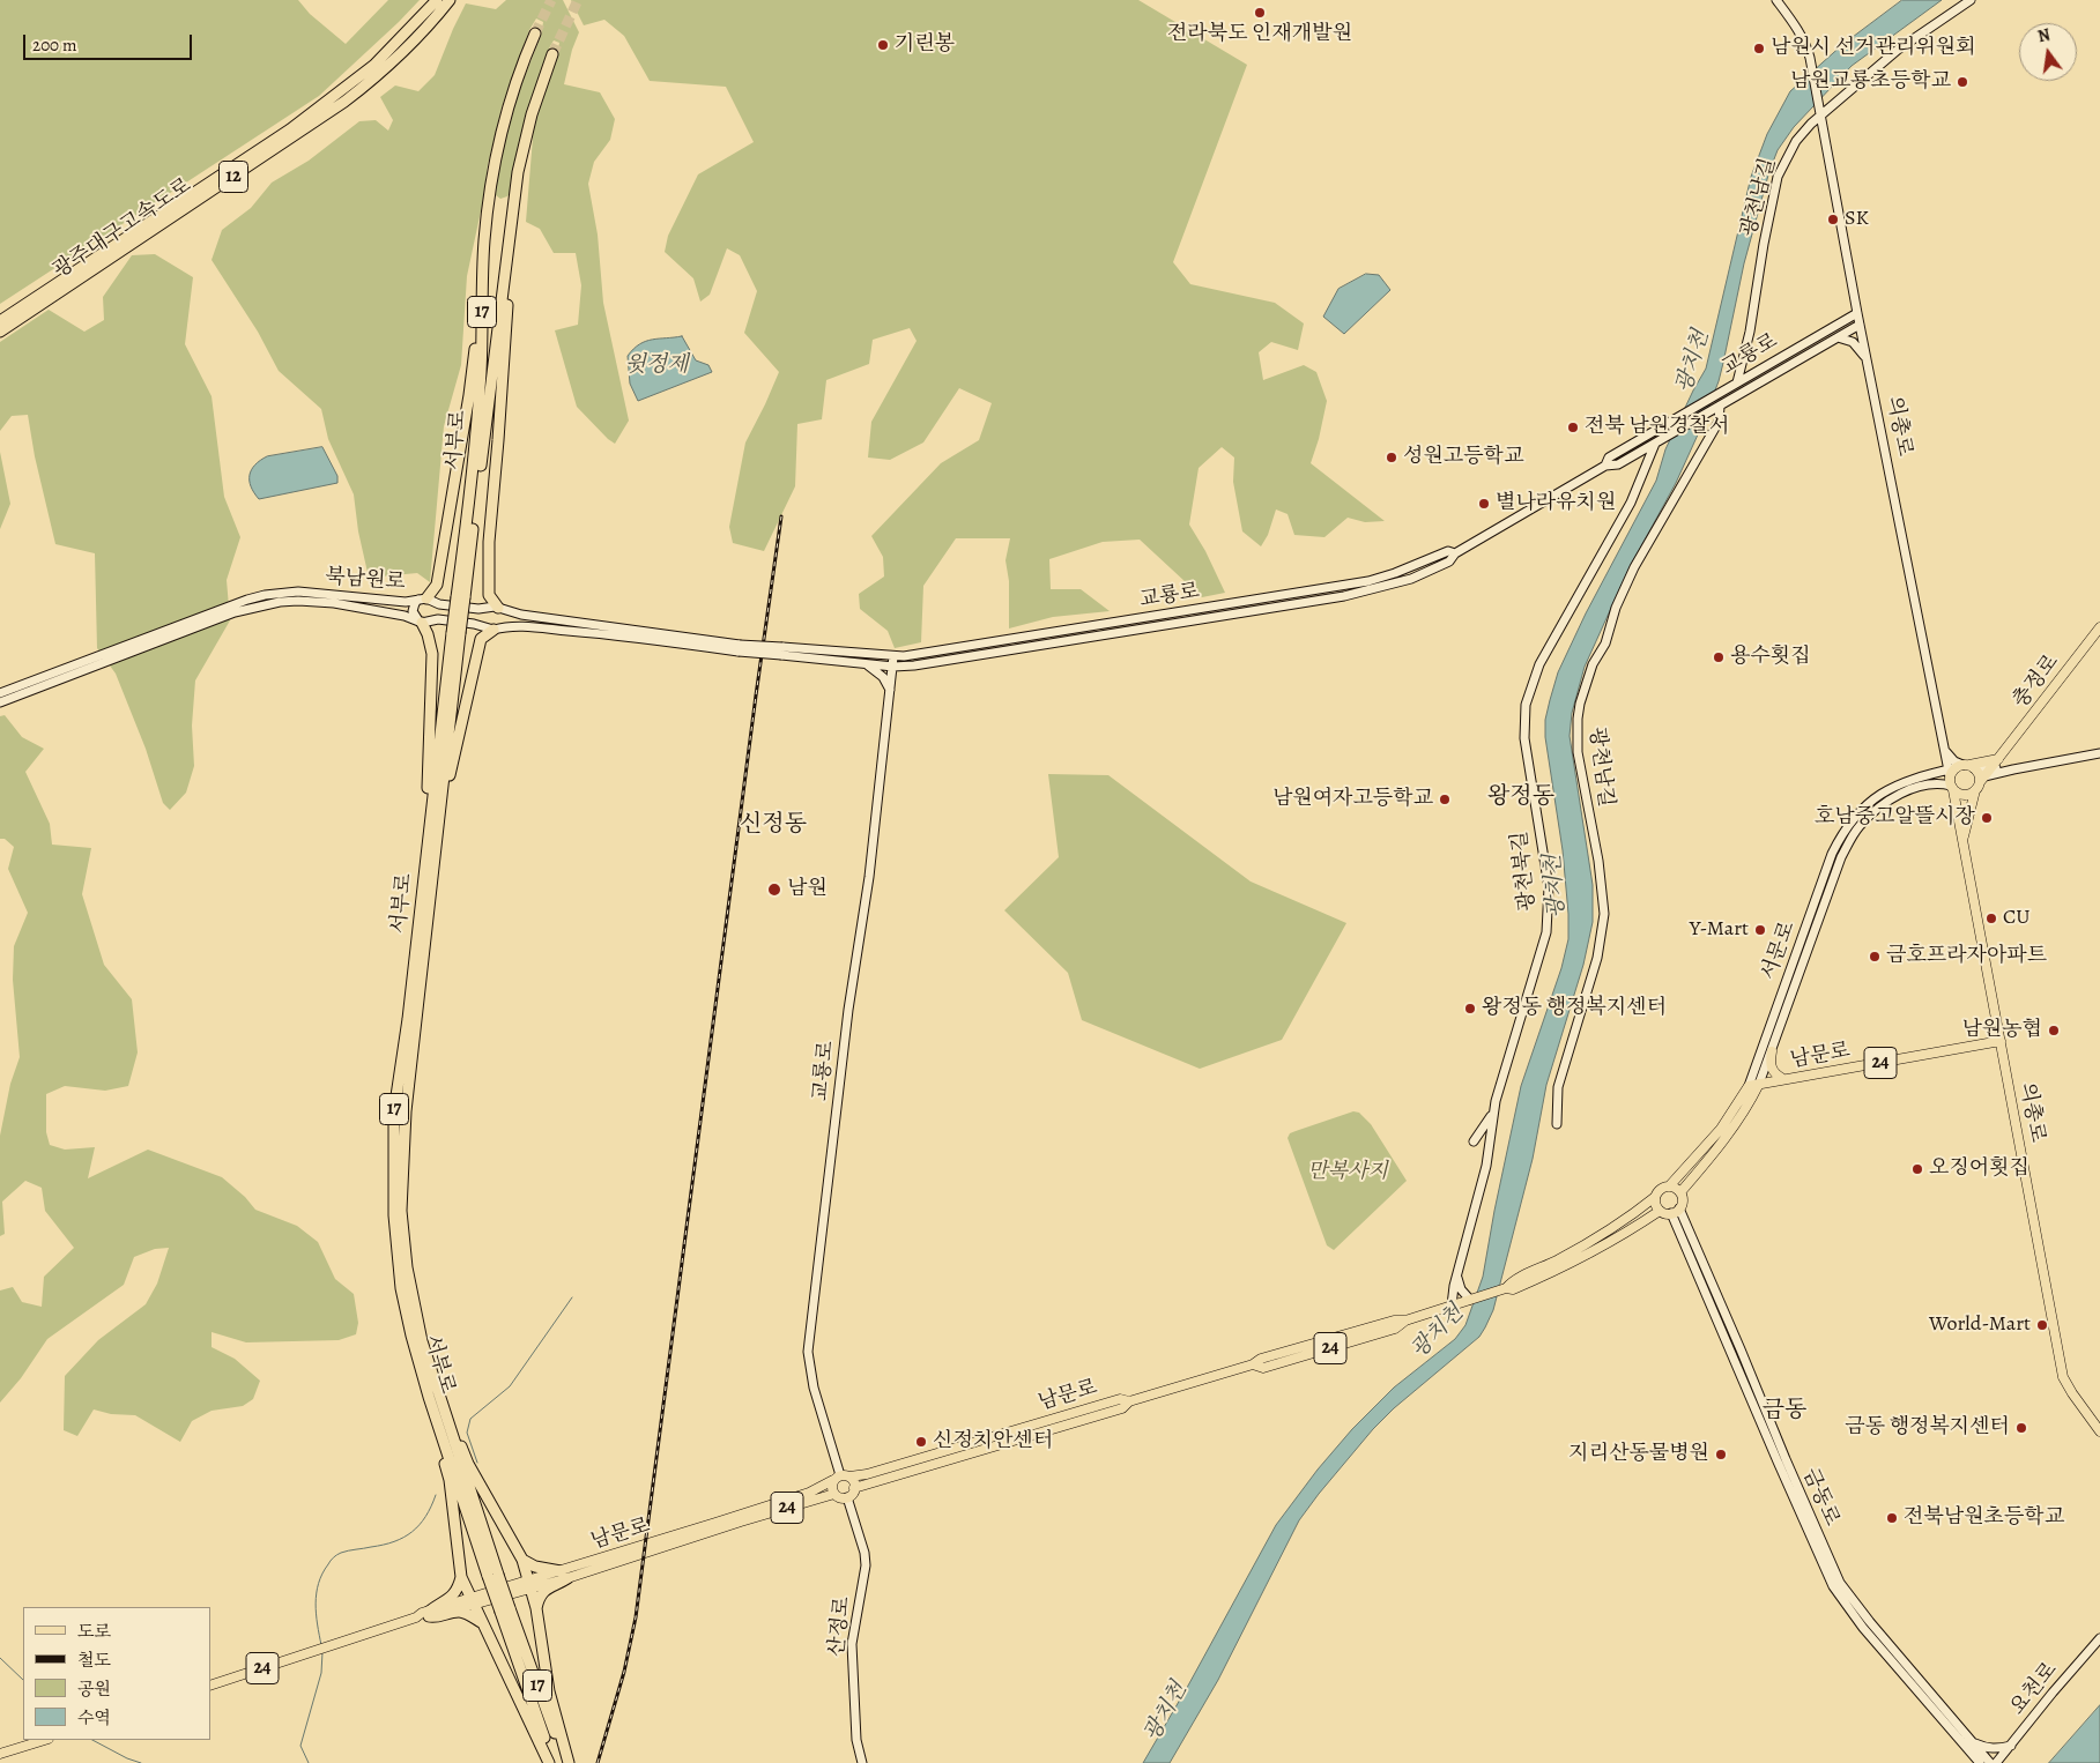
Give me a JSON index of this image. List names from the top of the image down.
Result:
{
  "streets": {
    "highway": [
      "12",
      "광주대구고속도로",
      "17",
      "서부로"
    ],
    "main road": [
      "의총로",
      "충정로",
      "서문로",
      "남문로",
      "24",
      "금동로"
    ],
    "street": [
      "광천남길",
      "교룡로",
      "북남원로",
      "광천북길",
      "산정로",
      "요천로"
    ]
  },
  "crossings": [
    ["광천남길", "교룡로"],
    ["광천남길", "의총로"],
    ["교룡로", "의총로"],
    ["교룡로", "광천북길"],
    ["교룡로", "남문로"],
    ["교룡로", "24"],
    ["교룡로", "산정로"],
    ["의총로", "서문로"],
    ["의총로", "남문로"],
    ["광천북길", "남문로"],
    ["서문로", "남문로"],
    ["서문로", "금동로"],
    ["남문로", "24"],
    ["남문로", "산정로"],
    ["24", "산정로"]
  ],
  "districts": ["왕정동", "신정동", "금동"],
  "water": ["광치천", "윗정제"],
  "parks": ["만복사지"],
  "places": [
    "전라북도 인재개발원",
    "기린봉",
    "남원시 선거관리위원회",
    "남원교룡초등학교",
    "SK",
    "전북 남원경찰서",
    "성원고등학교",
    "별나라유치원",
    "용수횟집",
    "남원여자고등학교",
    "호남중고알뜰시장",
    "남원",
    "CU",
    "Y-Mart",
    "금호프라자아파트",
    "왕정동 행정복지센터",
    "남원농협",
    "오징어횟집",
    "World-Mart",
    "금동 행정복지센터",
    "신정치안센터",
    "지리산동물병원",
    "전북남원초등학교"
  ],
  "legend": [
    "도로",
    "철도",
    "공원",
    "수역"
  ],
  "scale_bar": "200 m",
  "north": "top"
}
